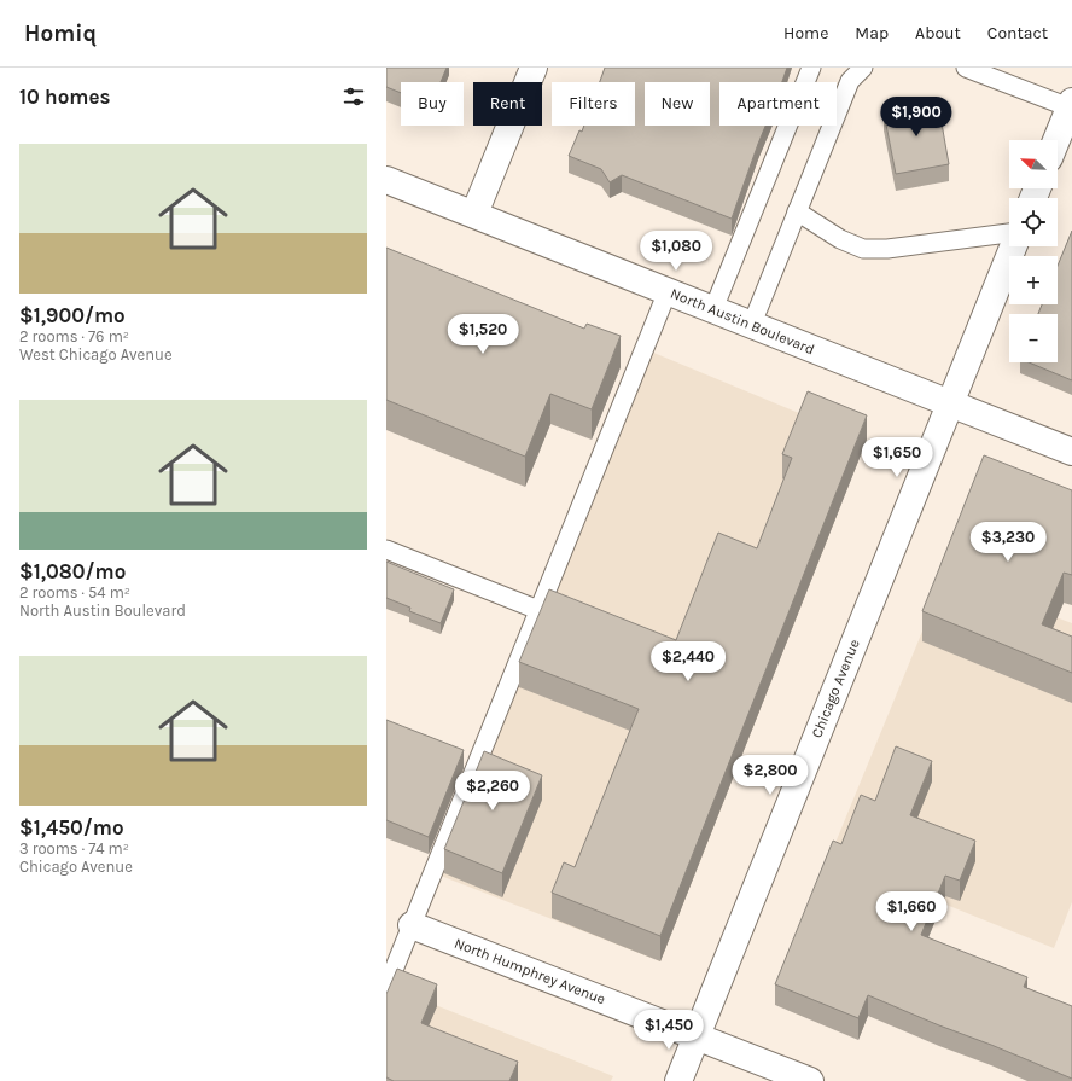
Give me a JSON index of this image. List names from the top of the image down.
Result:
{
  "streets": {
    "street": ["North Austin Boulevard", "Chicago Avenue", "North Humphrey Avenue"]
  },
  "crossings": [
    ["North Austin Boulevard", "Chicago Avenue"],
    ["Chicago Avenue", "North Humphrey Avenue"]
  ],
  "north": "top left",
  "page": {
    "header": "Homiq",
    "nav": [
      "Home",
      "Map",
      "About",
      "Contact"
    ],
    "heading": "10 homes",
    "chip": [
      "Buy",
      "Rent",
      "Filters",
      "New",
      "Apartment"
    ],
    "price": [
      "$1,900",
      "$1,080",
      "$1,520",
      "$1,650",
      "$3,230",
      "$2,440",
      "$2,800",
      "$2,260",
      "$1,660",
      "$1,450"
    ],
    "list": [
      {
        "name": "$1,900/mo",
        "note": "2 rooms · 76 m² · West Chicago Avenue"
      },
      {
        "name": "$1,080/mo",
        "note": "2 rooms · 54 m² · North Austin Boulevard"
      },
      {
        "name": "$1,450/mo",
        "note": "3 rooms · 74 m² · Chicago Avenue"
      }
    ],
    "map_buttons": ["+", "−"]
  }
}
